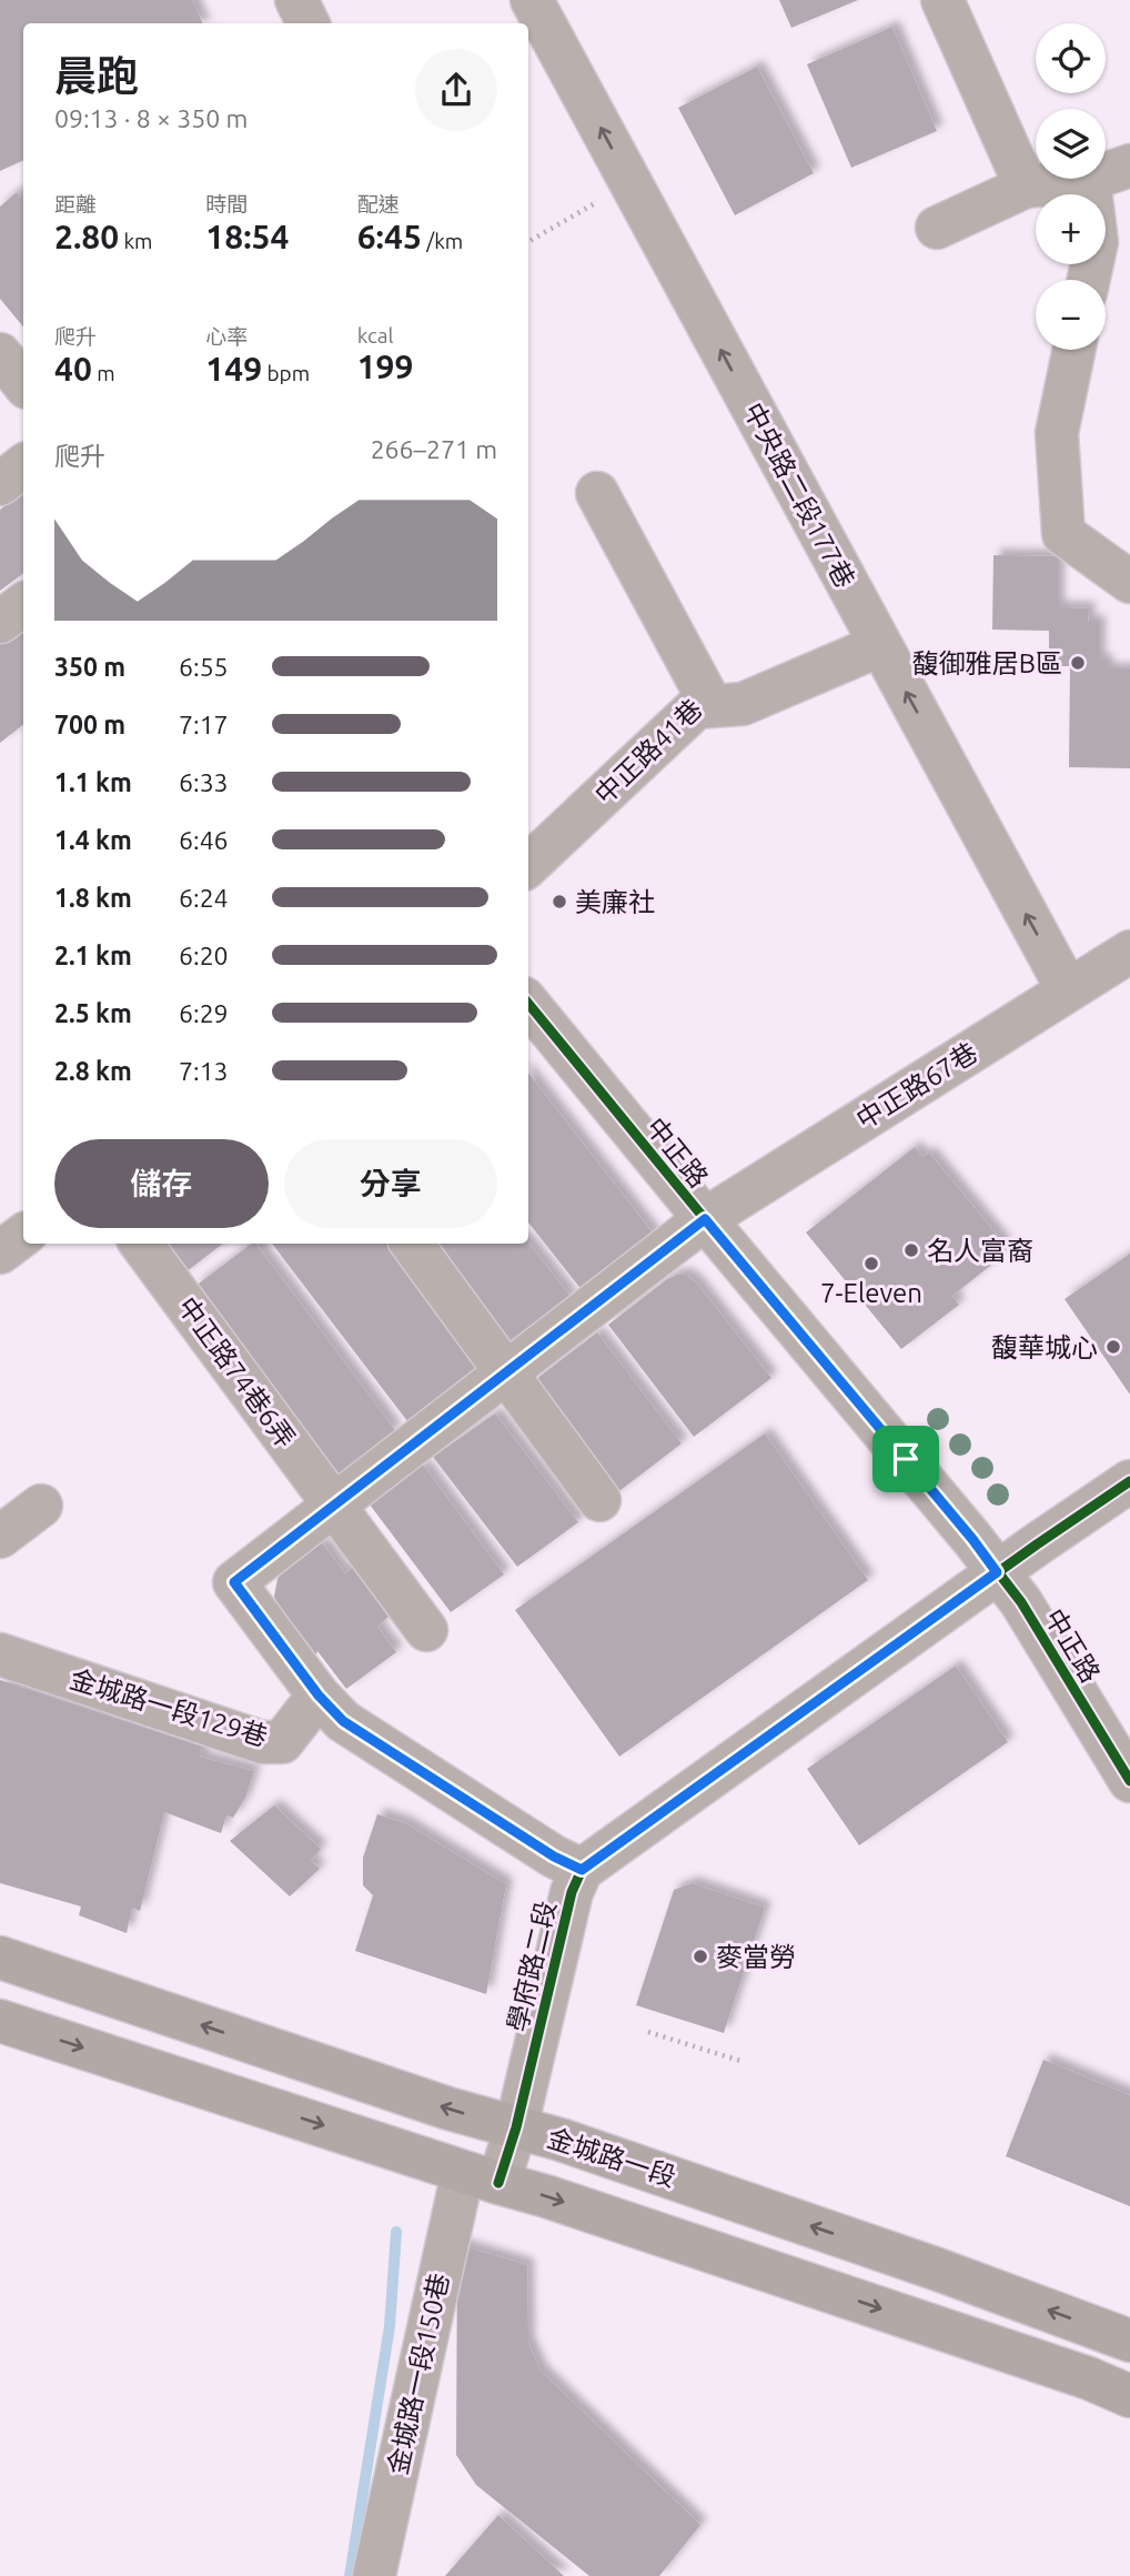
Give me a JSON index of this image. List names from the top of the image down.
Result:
{
  "streets": {
    "main road": ["金城路一段"],
    "street": [
      "中央路二段177巷",
      "中正路41巷",
      "中正路67巷",
      "中正路",
      "中正路74巷6弄",
      "金城路一段129巷",
      "學府路二段",
      "金城路一段150巷"
    ]
  },
  "crossings": [
    ["中央路二段177巷", "中正路67巷"],
    ["中正路67巷", "中正路"],
    ["中正路67巷", "中正路74巷6弄"],
    ["中正路67巷", "金城路一段129巷"],
    ["中正路", "學府路二段"],
    ["學府路二段", "金城路一段"],
    ["學府路二段", "金城路一段150巷"]
  ],
  "one_way": ["中央路二段177巷"],
  "places": [
    "馥御雅居B區",
    "美廉社",
    "名人富裔",
    "7-Eleven",
    "馥華城心",
    "麥當勞"
  ],
  "page": {
    "map_buttons": ["+", "−"],
    "heading": ["晨跑", "09:13 · 8 × 350 m"],
    "stats": [
      ["距離", "2.80 km"],
      ["時間", "18:54"],
      ["配速", "6:45 /km"],
      ["爬升", "40 m"],
      ["心率", "149 bpm"],
      ["kcal", "199"]
    ],
    "chart": ["爬升", "266–271 m"],
    "list": [
      {
        "name": "350 m",
        "note": "6:55"
      },
      {
        "name": "700 m",
        "note": "7:17"
      },
      {
        "name": "1.1 km",
        "note": "6:33"
      },
      {
        "name": "1.4 km",
        "note": "6:46"
      },
      {
        "name": "1.8 km",
        "note": "6:24"
      },
      {
        "name": "2.1 km",
        "note": "6:20"
      },
      {
        "name": "2.5 km",
        "note": "6:29"
      },
      {
        "name": "2.8 km",
        "note": "7:13"
      }
    ],
    "buttons": ["儲存", "分享"]
  }
}
